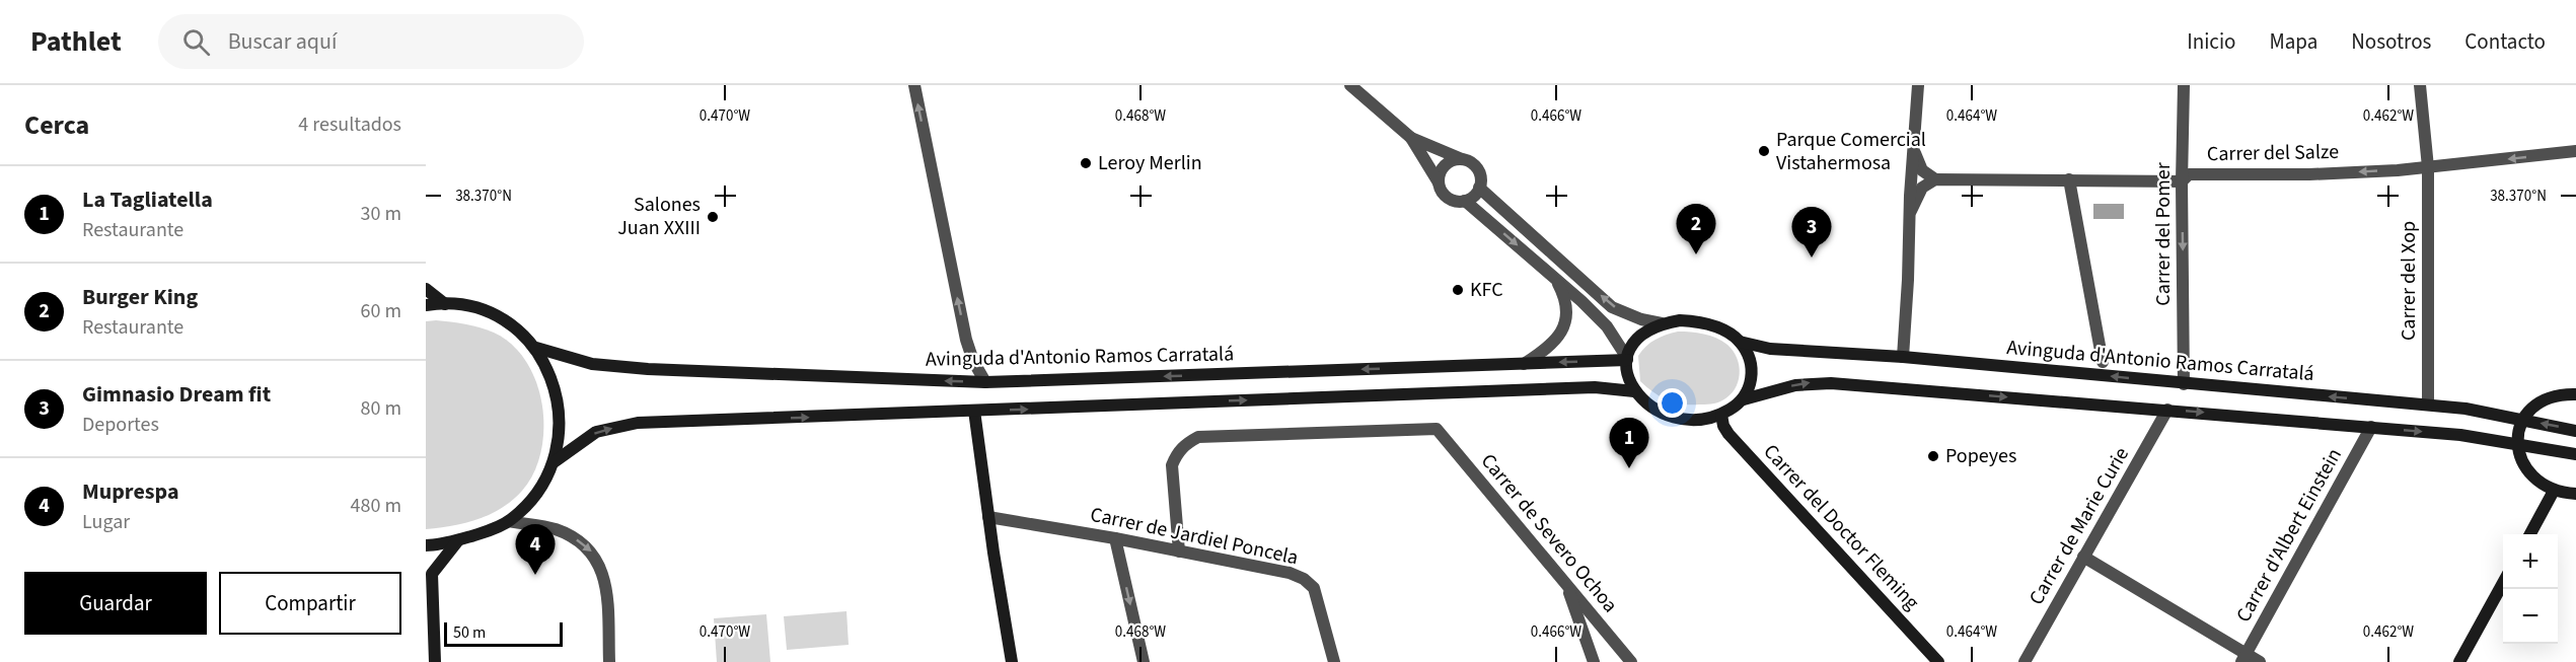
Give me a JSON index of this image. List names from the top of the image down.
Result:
{
  "streets": {
    "main road": ["Avinguda d'Antonio Ramos Carratalá", "Carrer del Doctor Fleming"],
    "street": [
      "Carrer del Salze",
      "Carrer del Pomer",
      "Carrer del Xop",
      "Carrer de Marie Curie",
      "Carrer de Severo Ochoa",
      "Carrer d'Albert Einstein",
      "Carrer de Jardiel Poncela"
    ]
  },
  "crossings": [
    ["Carrer del Salze", "Carrer del Pomer"],
    ["Carrer del Salze", "Carrer del Xop"],
    ["Carrer del Pomer", "Avinguda d'Antonio Ramos Carratalá"],
    ["Carrer del Xop", "Avinguda d'Antonio Ramos Carratalá"],
    ["Avinguda d'Antonio Ramos Carratalá", "Carrer del Doctor Fleming"],
    ["Carrer de Severo Ochoa", "Carrer de Jardiel Poncela"]
  ],
  "one_way": ["Carrer del Salze"],
  "places": [
    "Parque Comercial Vistahermosa",
    "Leroy Merlin",
    "Salones Juan XXIII",
    "KFC",
    "Popeyes"
  ],
  "scale_bar": "50 m",
  "page": {
    "header": "Pathlet",
    "search": "Buscar aquí",
    "nav": [
      "Inicio",
      "Mapa",
      "Nosotros",
      "Contacto"
    ],
    "heading": ["Cerca", "4 resultados"],
    "list": [
      {
        "mark": "1",
        "name": "La Tagliatella",
        "note": "Restaurante",
        "value": "30 m"
      },
      {
        "mark": "2",
        "name": "Burger King",
        "note": "Restaurante",
        "value": "60 m"
      },
      {
        "mark": "3",
        "name": "Gimnasio Dream fit",
        "note": "Deportes",
        "value": "80 m"
      },
      {
        "mark": "4",
        "name": "Muprespa",
        "note": "Lugar",
        "value": "480 m"
      }
    ],
    "pins": [
      "2",
      "3",
      "1",
      "4"
    ],
    "map_buttons": ["+", "−"],
    "buttons": ["Guardar", "Compartir"],
    "scale": "50 m"
  },
  "coordinates": [
    "0.470°W",
    "0.468°W",
    "0.466°W",
    "0.464°W",
    "0.462°W",
    "38.370°N"
  ]
}
